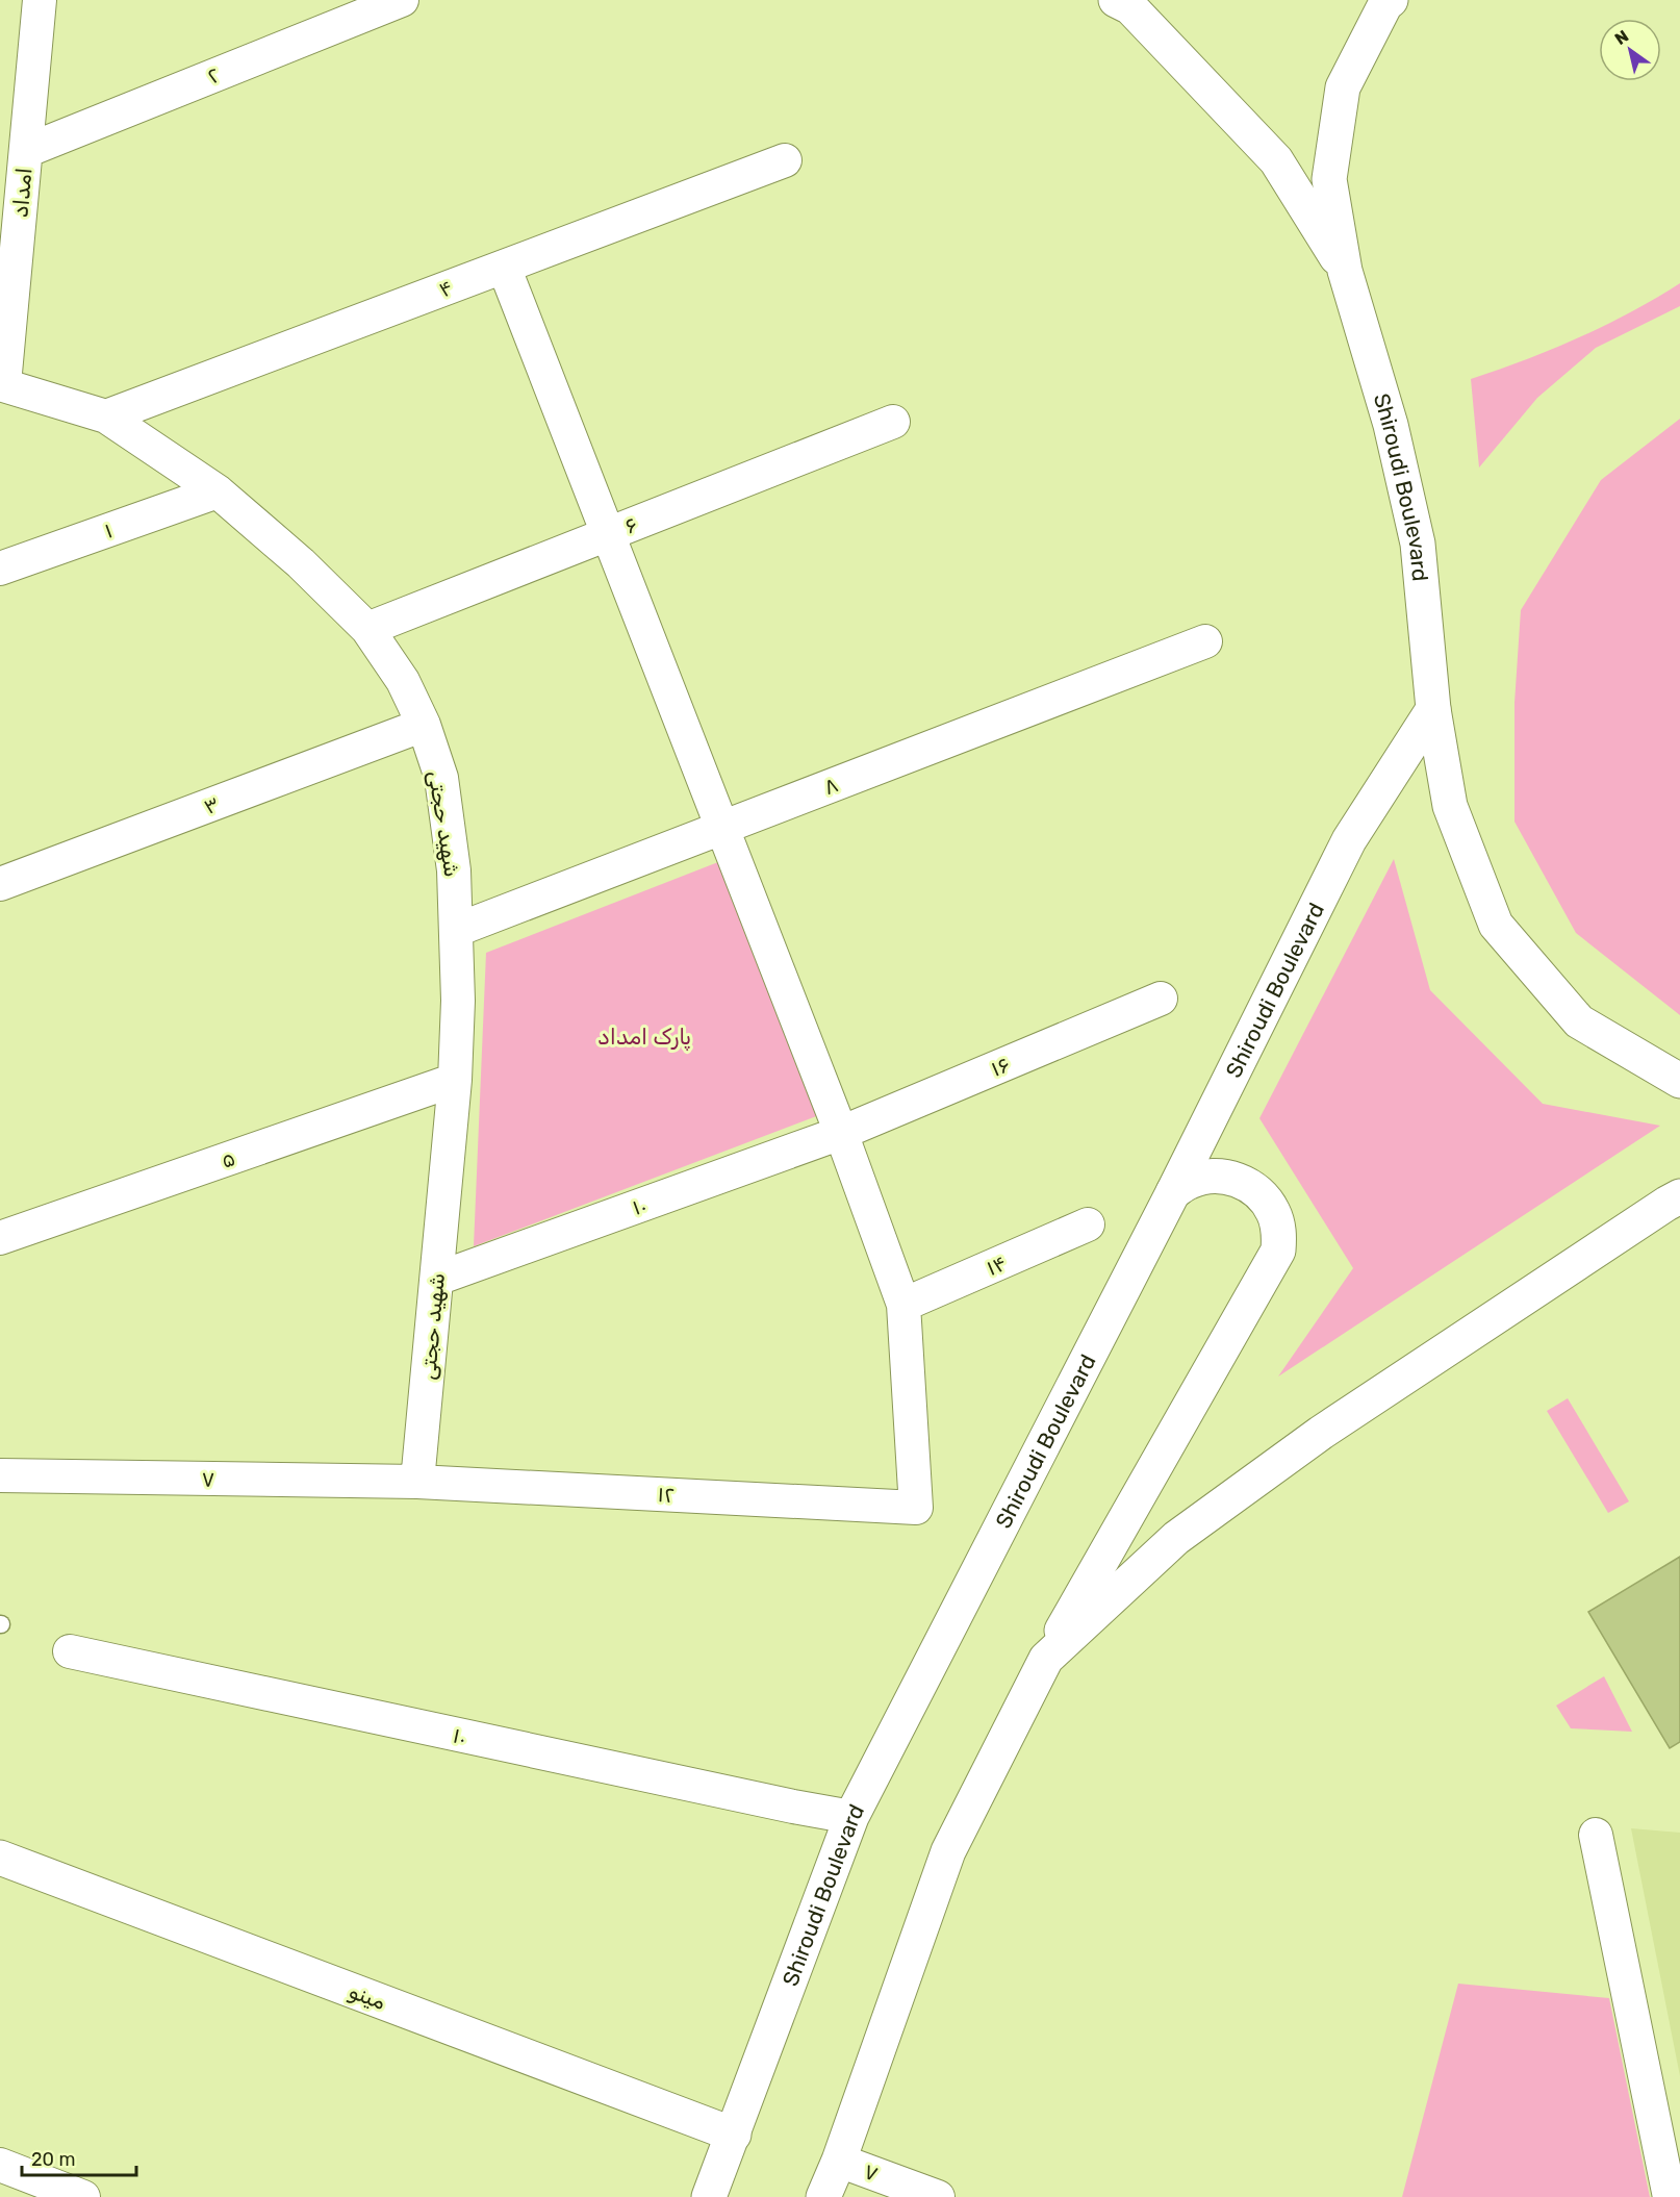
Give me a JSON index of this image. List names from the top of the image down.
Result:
{
  "streets": {
    "main road": ["Shiroudi Boulevard", "مینو"],
    "street": [
      "۲",
      "امداد",
      "۴",
      "۶",
      "۱",
      "۸",
      "۳",
      "شهید حجتی",
      "۱۶",
      "۵",
      "۱۰",
      "۱۴",
      "۷",
      "۱۲"
    ]
  },
  "crossings": [
    ["۲", "امداد"],
    ["امداد", "شهید حجتی"],
    ["۴", "شهید حجتی"],
    ["Shiroudi Boulevard", "۱۰"],
    ["Shiroudi Boulevard", "مینو"],
    ["۶", "شهید حجتی"],
    ["۱", "شهید حجتی"],
    ["۸", "شهید حجتی"],
    ["۳", "شهید حجتی"],
    ["شهید حجتی", "۵"],
    ["شهید حجتی", "۱۰"],
    ["شهید حجتی", "۷"],
    ["شهید حجتی", "۱۲"],
    ["۱۶", "۱۰"],
    ["۱۴", "۱۲"],
    ["۷", "۱۲"]
  ],
  "parks": ["پارک امداد"],
  "scale_bar": "20 m",
  "north": "top left"
}
